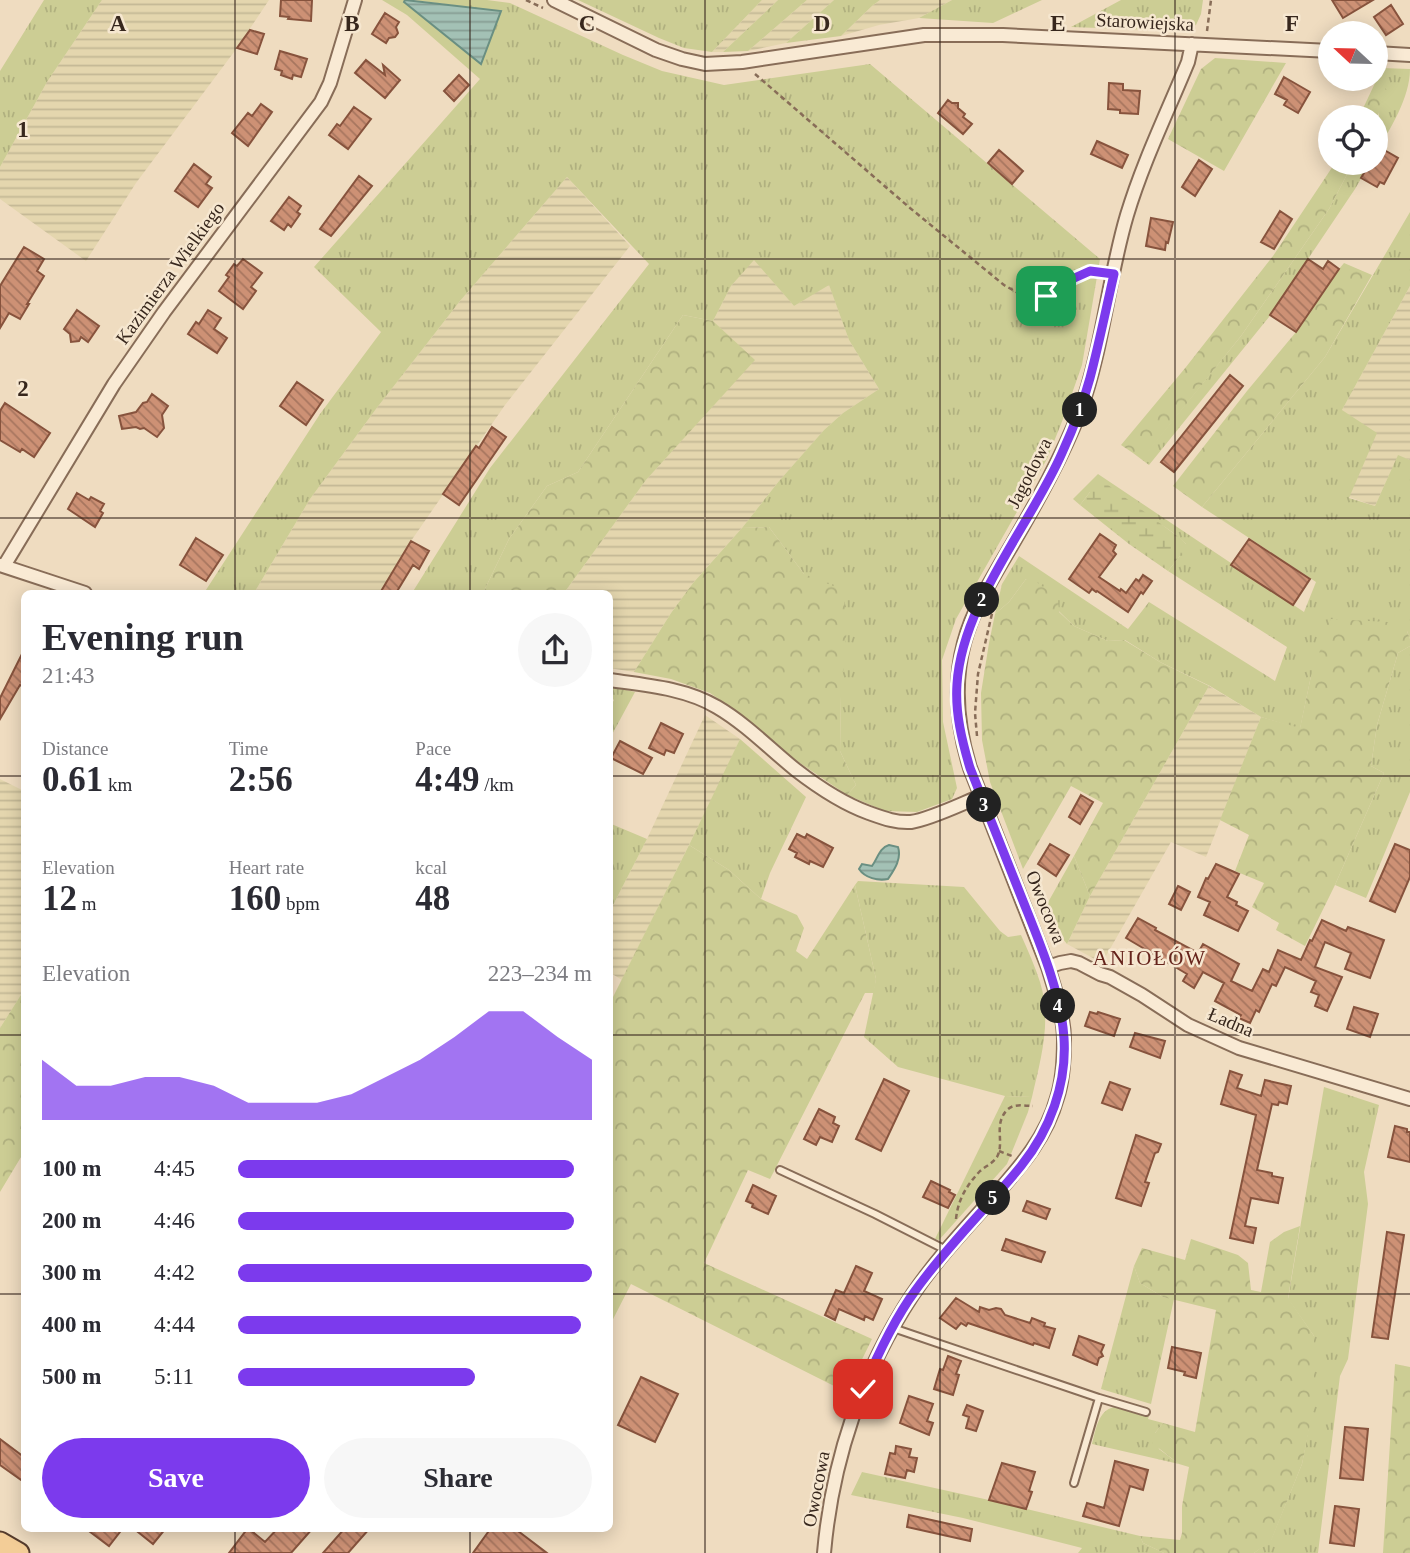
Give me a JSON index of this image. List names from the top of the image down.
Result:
{
  "streets": {
    "street": [
      "Starowiejska",
      "Kazimierza Wielkiego",
      "Jagodowa",
      "Owocowa",
      "Ładna"
    ]
  },
  "crossings": [
    ["Starowiejska", "Jagodowa"],
    ["Jagodowa", "Owocowa"],
    ["Owocowa", "Ładna"]
  ],
  "districts": ["ANIOŁÓW"],
  "north": "left",
  "page": {
    "pins": [
      "1",
      "2",
      "3",
      "4",
      "5"
    ],
    "heading": ["Evening run", "21:43"],
    "stats": [
      ["Distance", "0.61 km"],
      ["Time", "2:56"],
      ["Pace", "4:49 /km"],
      ["Elevation", "12 m"],
      ["Heart rate", "160 bpm"],
      ["kcal", "48"]
    ],
    "chart": ["Elevation", "223–234 m"],
    "list": [
      {
        "name": "100 m",
        "note": "4:45"
      },
      {
        "name": "200 m",
        "note": "4:46"
      },
      {
        "name": "300 m",
        "note": "4:42"
      },
      {
        "name": "400 m",
        "note": "4:44"
      },
      {
        "name": "500 m",
        "note": "5:11"
      }
    ],
    "buttons": ["Save", "Share"]
  },
  "grid": {
    "columns": [
      "A",
      "B",
      "C",
      "D",
      "E",
      "F"
    ],
    "rows": ["1", "2"]
  }
}
